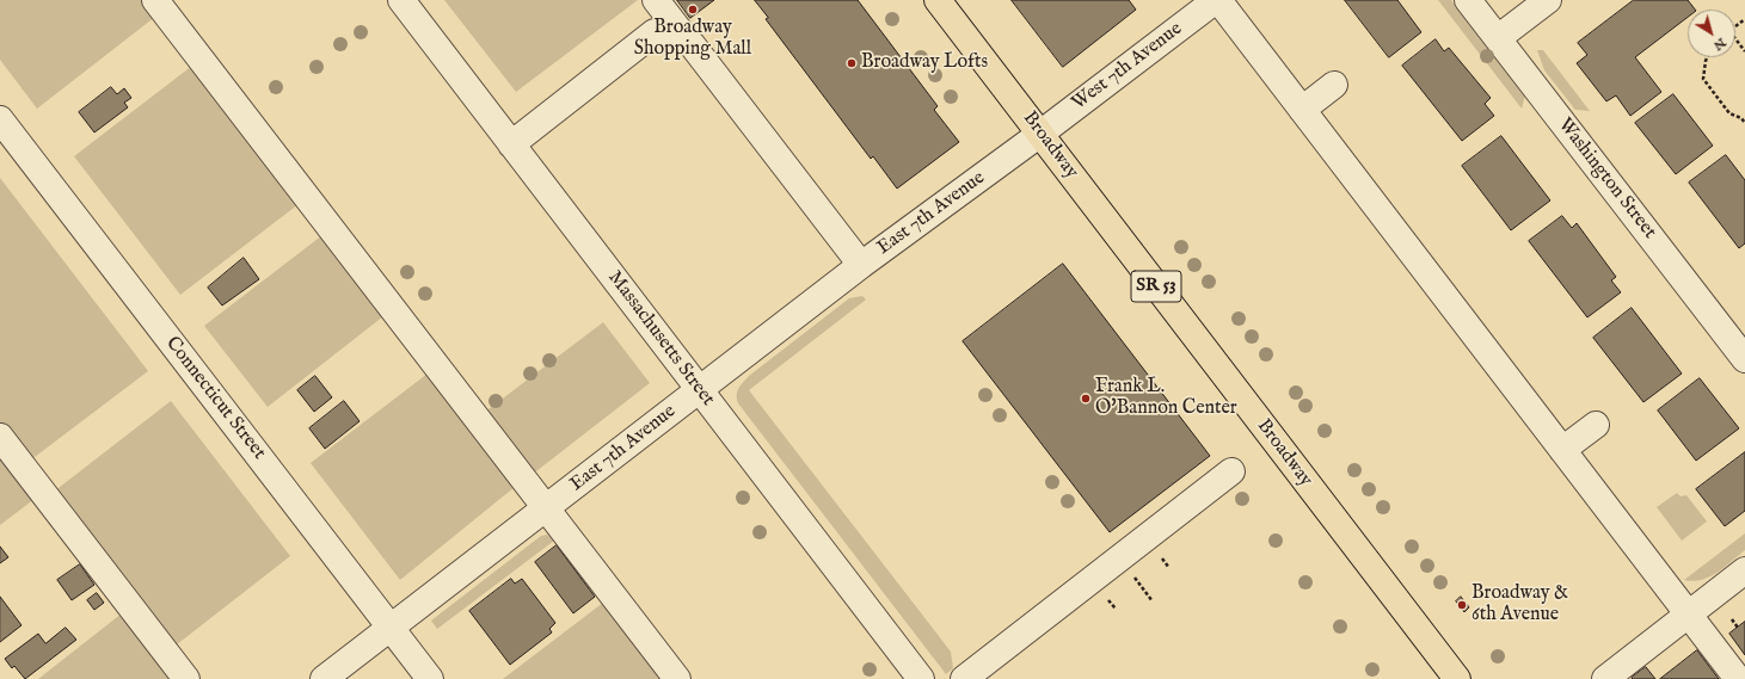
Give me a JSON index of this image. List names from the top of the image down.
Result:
{
  "streets": {
    "main road": ["Broadway", "SR 53"],
    "street": [
      "West 7th Avenue",
      "Washington Street",
      "East 7th Avenue",
      "Massachusetts Street",
      "Connecticut Street"
    ]
  },
  "crossings": [
    ["West 7th Avenue", "Broadway"],
    ["West 7th Avenue", "East 7th Avenue"],
    ["Broadway", "East 7th Avenue"],
    ["East 7th Avenue", "Massachusetts Street"],
    ["East 7th Avenue", "Connecticut Street"]
  ],
  "places": [
    "Broadway Shopping Mall",
    "Broadway Lofts",
    "Frank L. O'Bannon Center",
    "Broadway & 6th Avenue"
  ],
  "north": "bottom right"
}
